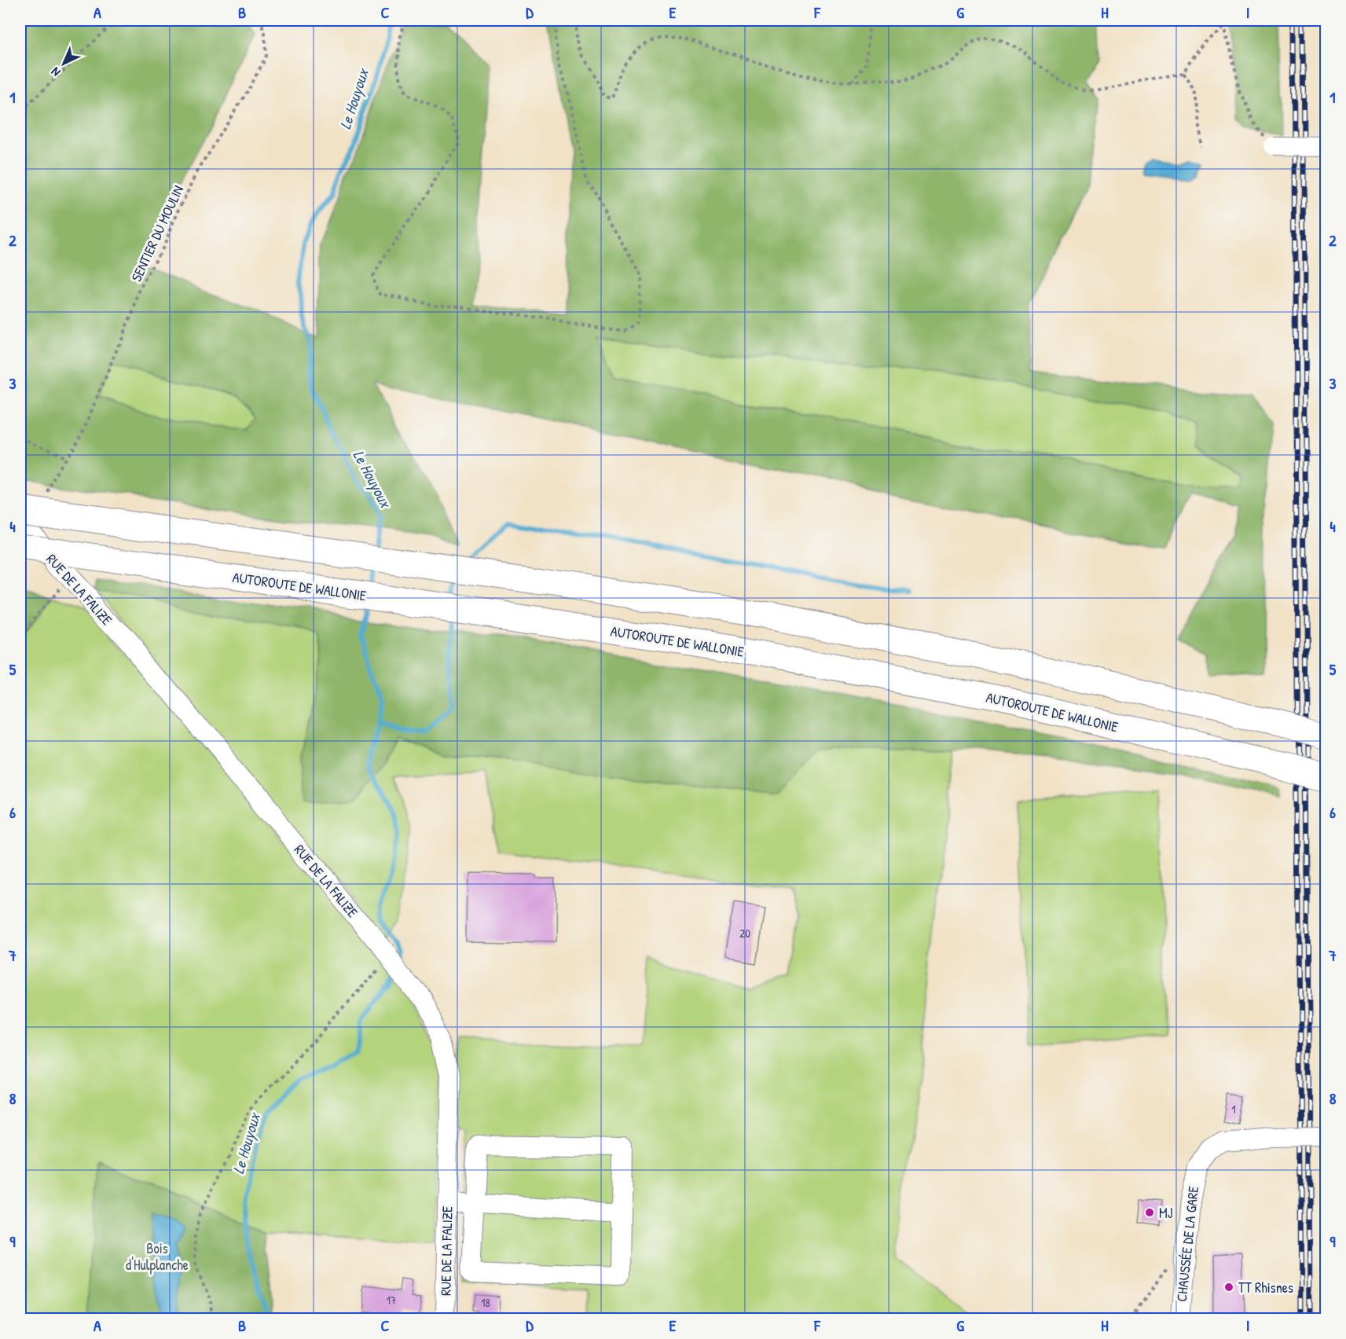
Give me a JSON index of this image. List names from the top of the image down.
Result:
{
  "streets": {
    "highway": ["AUTOROUTE DE WALLONIE"],
    "street": ["RUE DE LA FALIZE", "CHAUSSÉE DE LA GARE"],
    "path": ["SENTIER DU MOULIN"]
  },
  "water": ["Le Houyoux"],
  "parks": ["Bois d'Hulplanche"],
  "places": ["MJ", "TT Rhisnes"],
  "house_numbers": [
    "20",
    "1",
    "17",
    "18"
  ],
  "north": "bottom left",
  "grid": {
    "columns": [
      "A",
      "B",
      "C",
      "D",
      "E",
      "F",
      "G",
      "H",
      "I"
    ],
    "rows": [
      "1",
      "2",
      "3",
      "4",
      "5",
      "6",
      "7",
      "8",
      "9"
    ]
  }
}
